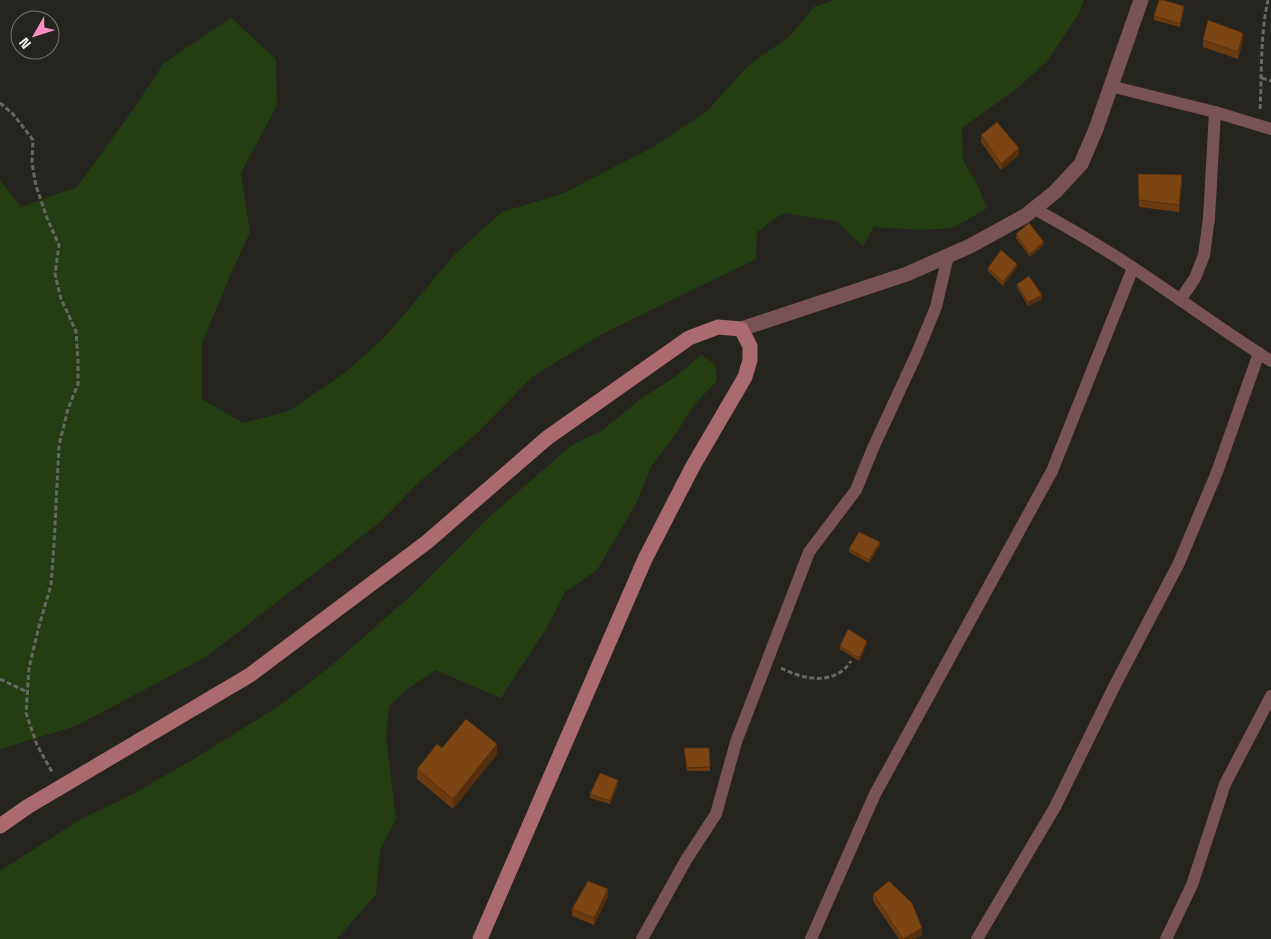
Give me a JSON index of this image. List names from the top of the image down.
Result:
{
  "north": "bottom left"
}
